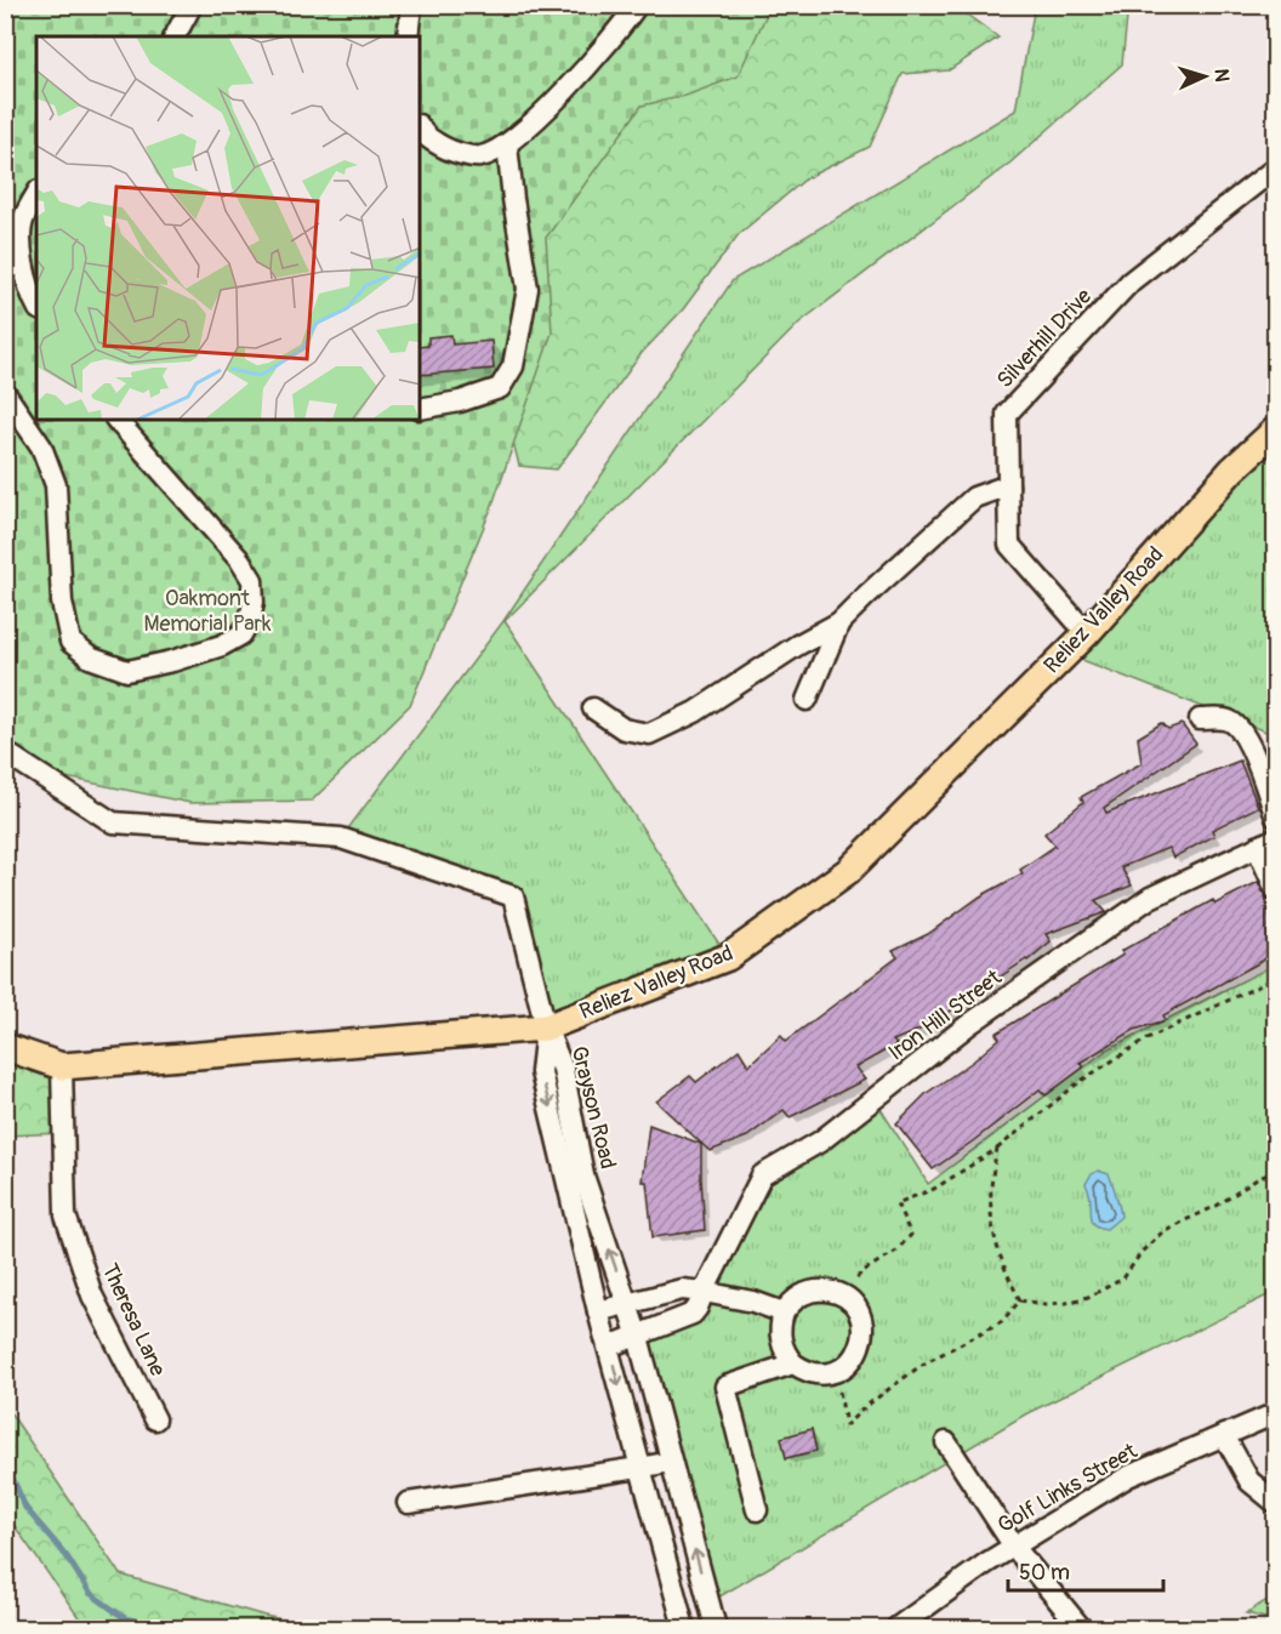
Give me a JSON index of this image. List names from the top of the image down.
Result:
{
  "streets": {
    "main road": ["Reliez Valley Road"],
    "street": [
      "Silverhill Drive",
      "Iron Hill Street",
      "Grayson Road",
      "Theresa Lane",
      "Golf Links Street"
    ]
  },
  "crossings": [
    ["Silverhill Drive", "Reliez Valley Road"],
    ["Reliez Valley Road", "Grayson Road"],
    ["Reliez Valley Road", "Theresa Lane"],
    ["Iron Hill Street", "Grayson Road"]
  ],
  "parks": ["Oakmont Memorial Park"],
  "scale_bar": "50 m",
  "north": "right"
}
